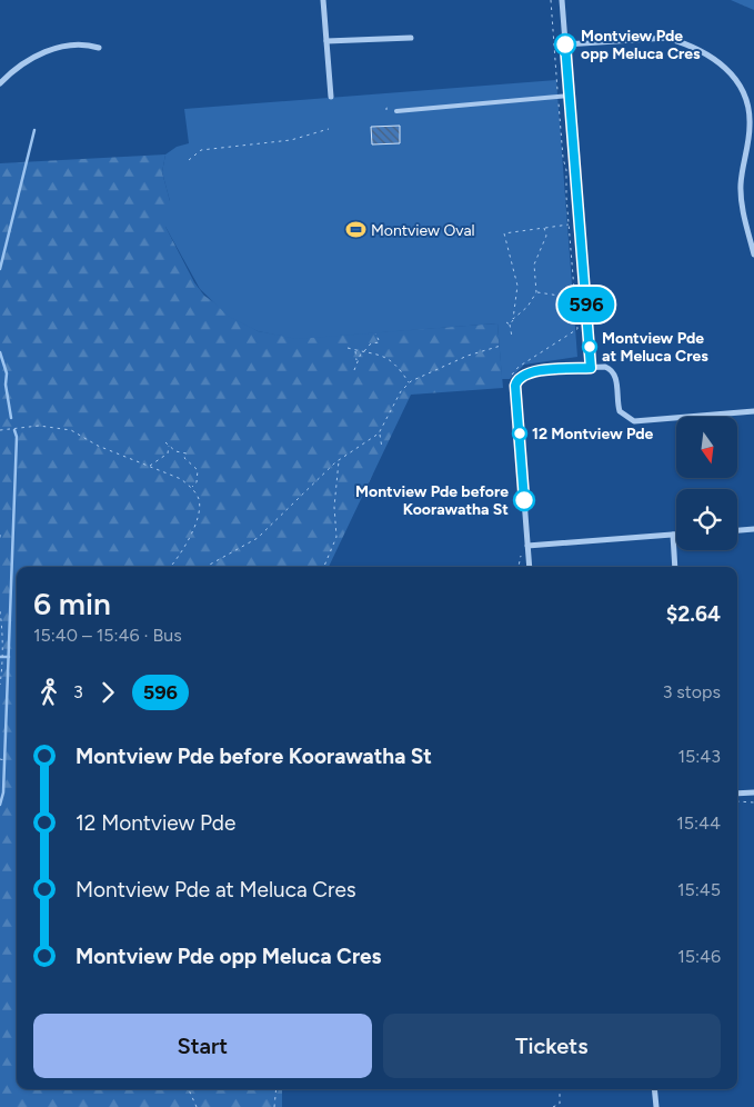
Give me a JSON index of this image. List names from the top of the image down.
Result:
{
  "places": {
    "other": [
      "Montview Pde opp Meluca Cres",
      "Montview Pde at Meluca Cres",
      "12 Montview Pde",
      "Montview Pde before Koorawatha St"
    ],
    "sports": ["Montview Oval"]
  },
  "lines": ["bus line 596"],
  "north": "bottom",
  "page": {
    "on_map": "596",
    "heading": ["6 min", "15:40 – 15:46 · Bus", "$2.64"],
    "legs": ["3", "596", "3 stops"],
    "list": [
      {
        "name": "Montview Pde before Koorawatha St",
        "value": "15:43"
      },
      {
        "name": "12 Montview Pde",
        "value": "15:44"
      },
      {
        "name": "Montview Pde at Meluca Cres",
        "value": "15:45"
      },
      {
        "name": "Montview Pde opp Meluca Cres",
        "value": "15:46"
      }
    ],
    "buttons": ["Start", "Tickets"]
  }
}
